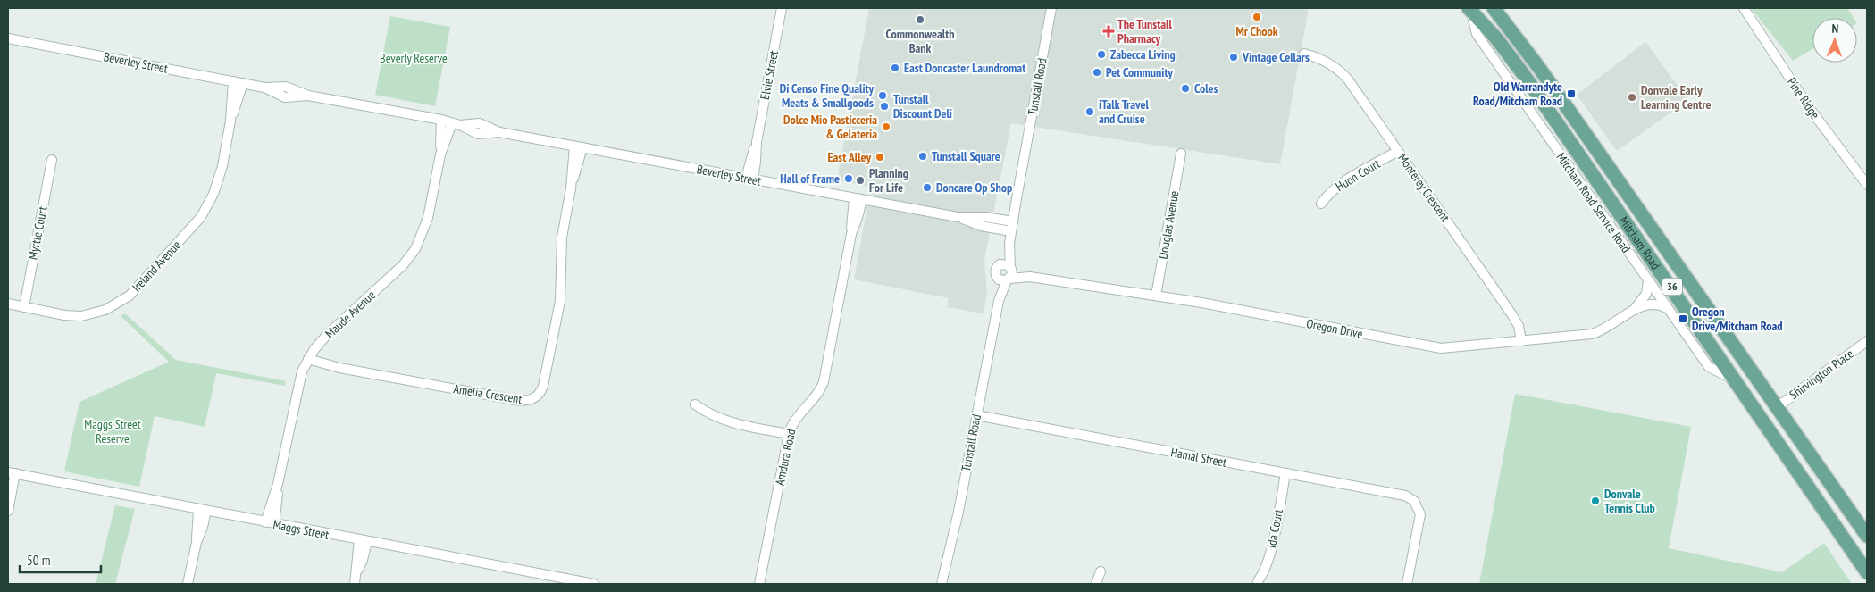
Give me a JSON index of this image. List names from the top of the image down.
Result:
{
  "streets": {
    "main road": ["Mitcham Road", "36"],
    "street": [
      "Beverley Street",
      "Elvie Street",
      "Tunstall Road",
      "Pine Ridge",
      "Huon Court",
      "Monterey Crescent",
      "Mitcham Road Service Road",
      "Douglas Avenue",
      "Myrtle Court",
      "Ireland Avenue",
      "Maude Avenue",
      "Oregon Drive",
      "Shirvington Place",
      "Amelia Crescent",
      "Amdura Road",
      "Hamal Street",
      "Ida Court",
      "Maggs Street"
    ]
  },
  "crossings": [
    ["Beverley Street", "Elvie Street"],
    ["Beverley Street", "Tunstall Road"],
    ["Beverley Street", "Ireland Avenue"],
    ["Beverley Street", "Maude Avenue"],
    ["Beverley Street", "Amelia Crescent"],
    ["Beverley Street", "Amdura Road"],
    ["Tunstall Road", "Oregon Drive"],
    ["Tunstall Road", "Hamal Street"],
    ["Huon Court", "Monterey Crescent"],
    ["Monterey Crescent", "Oregon Drive"],
    ["Mitcham Road Service Road", "Mitcham Road"],
    ["Mitcham Road Service Road", "Oregon Drive"],
    ["Douglas Avenue", "Oregon Drive"],
    ["Myrtle Court", "Ireland Avenue"],
    ["Mitcham Road", "Shirvington Place"],
    ["Maude Avenue", "Amelia Crescent"],
    ["Maude Avenue", "Maggs Street"],
    ["Hamal Street", "Ida Court"]
  ],
  "parks": ["Beverly Reserve", "Maggs Street Reserve"],
  "places": {
    "other": [
      "Mr Chook",
      "Commonwealth Bank",
      "Zabecca Living",
      "Vintage Cellars",
      "East Doncaster Laundromat",
      "Pet Community",
      "Coles",
      "Di Censo Fine Quality Meats & Smallgoods",
      "Donvale Early Learning Centre",
      "Tunstall Discount Deli",
      "iTalk Travel and Cruise",
      "Dolce Mio Pasticceria & Gelateria",
      "Tunstall Square",
      "East Alley",
      "Hall of Frame",
      "Planning For Life",
      "Doncare Op Shop",
      "Donvale Tennis Club"
    ],
    "health": ["The Tunstall Pharmacy"],
    "transit": ["Old Warrandyte Road/Mitcham Road", "Oregon Drive/Mitcham Road"]
  },
  "scale_bar": "50 m",
  "north": "top"
}
